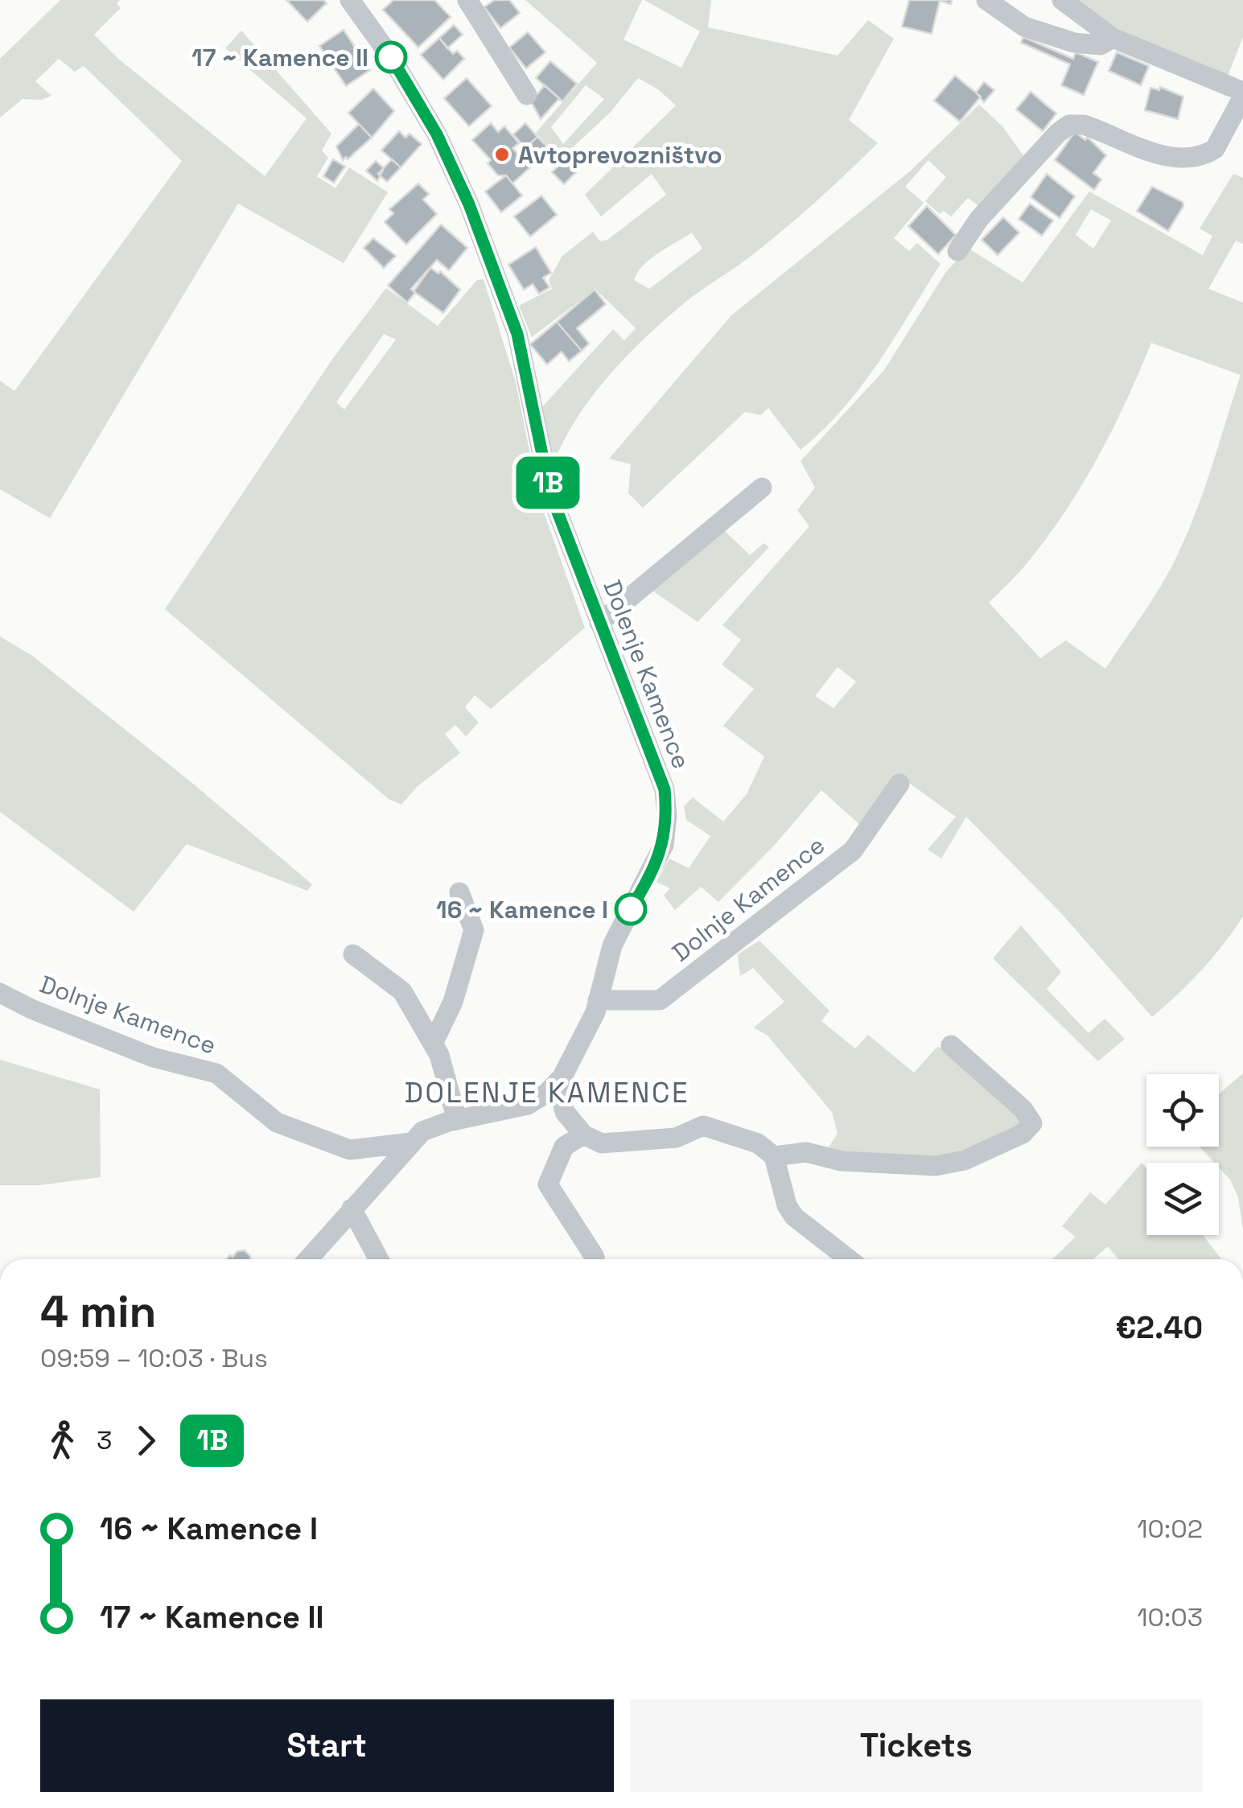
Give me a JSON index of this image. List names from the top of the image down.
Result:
{
  "streets": {
    "street": ["Dolenje Kamence", "Dolnje Kamence"]
  },
  "crossings": [
    ["Dolenje Kamence", "Dolnje Kamence"]
  ],
  "districts": ["DOLENJE KAMENCE"],
  "places": ["17 ~ Kamence II", "Avtoprevozništvo", "16 ~ Kamence I"],
  "lines": ["bus line 1B"],
  "page": {
    "on_map": "1B",
    "heading": ["4 min", "09:59 – 10:03 · Bus", "€2.40"],
    "legs": ["3", "1B"],
    "list": [
      {
        "name": "16 ~ Kamence I",
        "value": "10:02"
      },
      {
        "name": "17 ~ Kamence II",
        "value": "10:03"
      }
    ],
    "buttons": ["Start", "Tickets"]
  }
}
